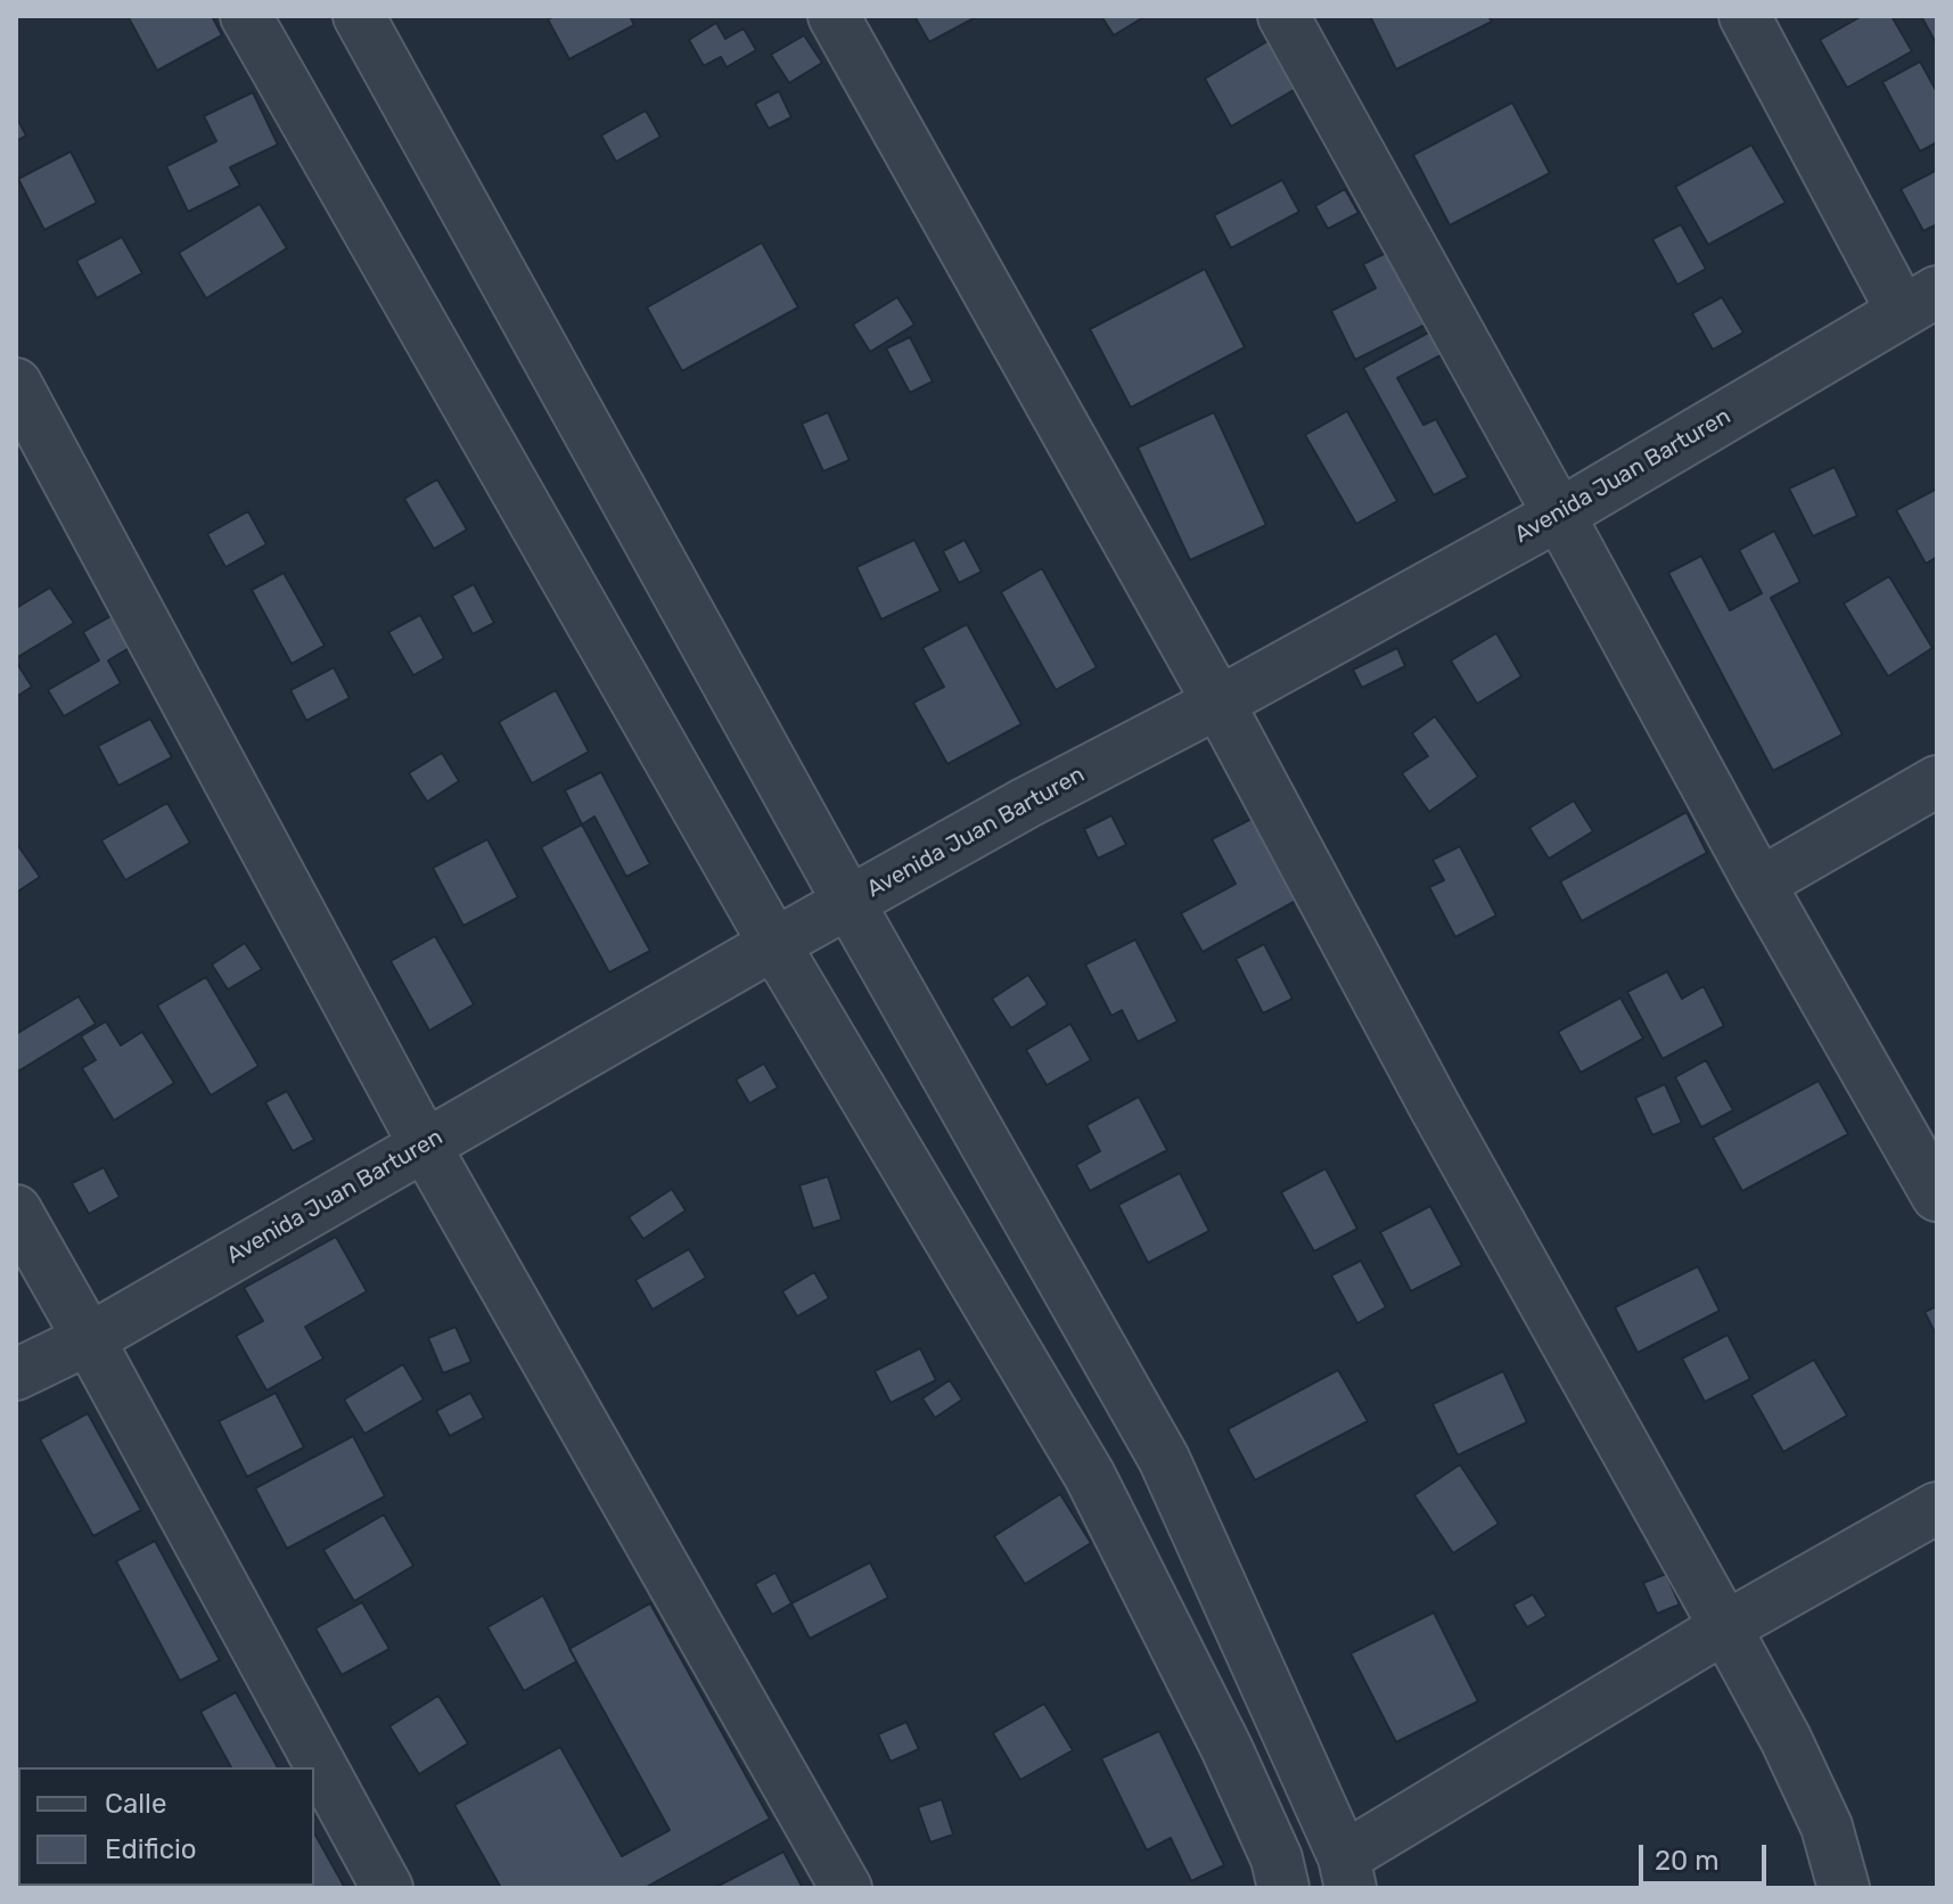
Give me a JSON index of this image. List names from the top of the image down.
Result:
{
  "streets": {
    "street": ["Avenida Juan Barturen"]
  },
  "legend": ["Calle", "Edificio"],
  "scale_bar": "20 m"
}
